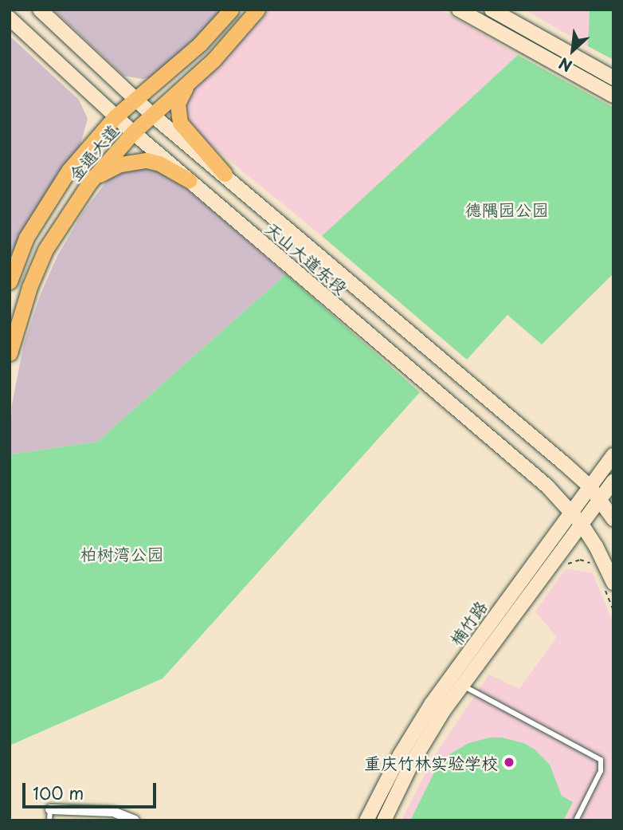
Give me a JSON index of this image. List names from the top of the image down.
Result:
{
  "streets": {
    "main road": ["金通大道", "天山大道东段", "楠竹路"]
  },
  "crossings": [
    ["金通大道", "天山大道东段"],
    ["天山大道东段", "楠竹路"]
  ],
  "parks": ["德隅园公园", "柏树湾公园"],
  "places": ["重庆竹林实验学校"],
  "scale_bar": "100 m",
  "north": "bottom left"
}
